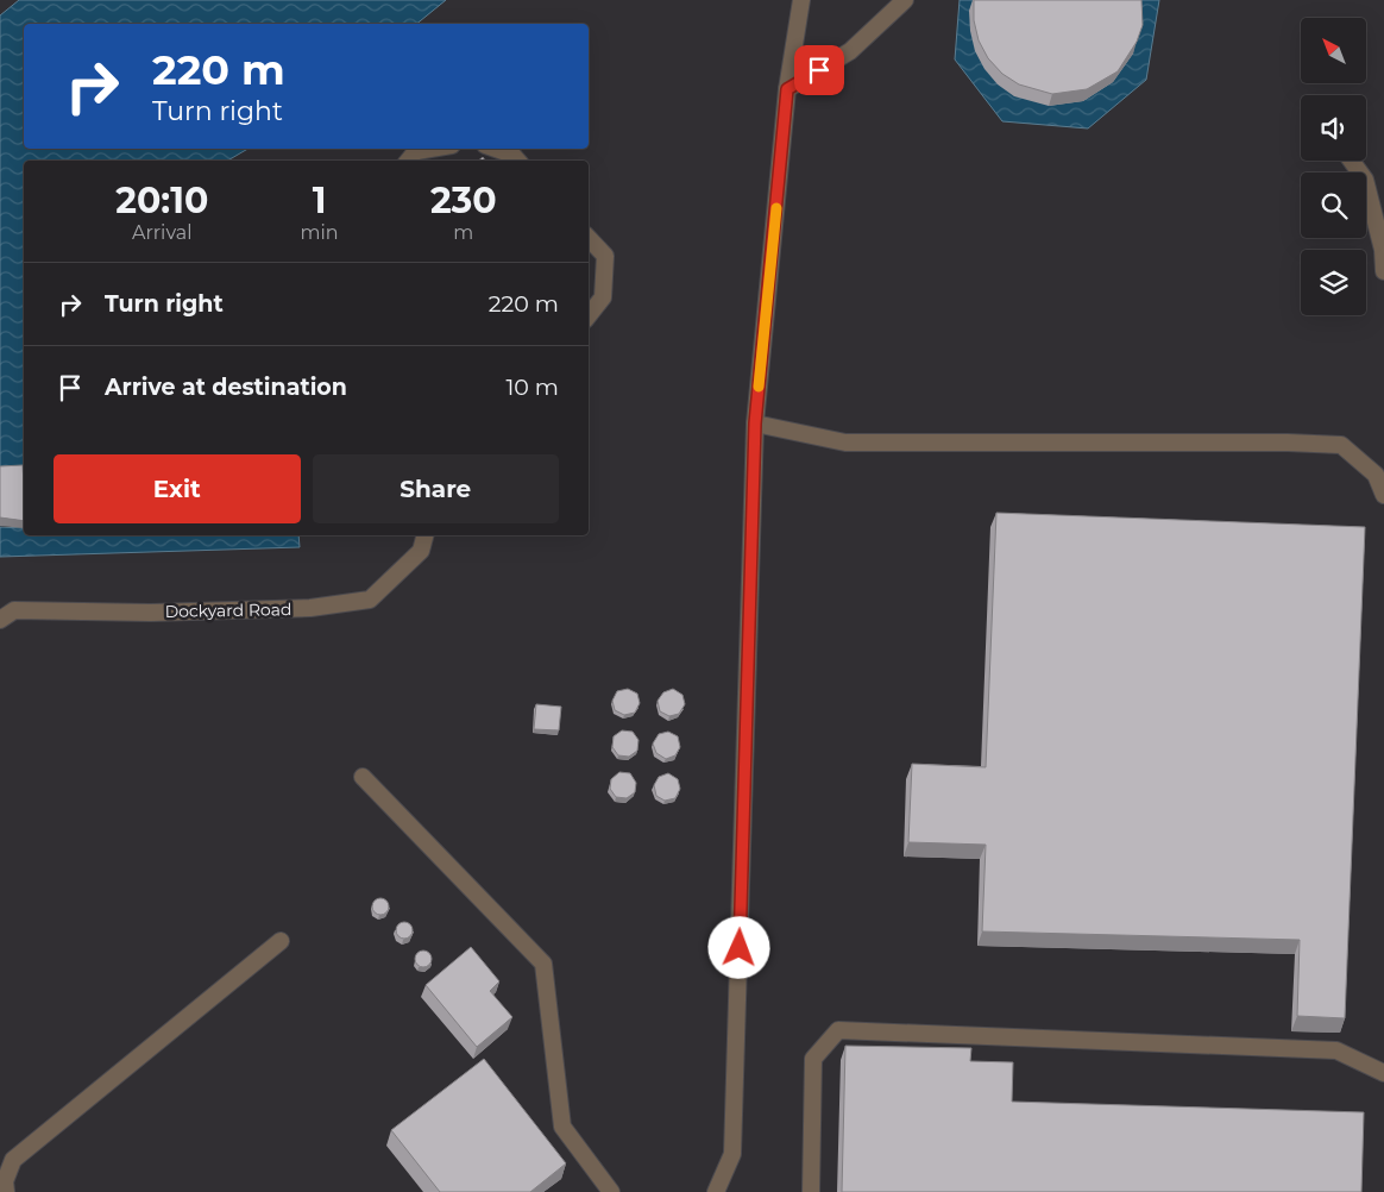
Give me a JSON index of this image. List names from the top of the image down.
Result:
{
  "streets": {
    "lane": ["Dockyard Road"]
  },
  "north": "top left",
  "page": {
    "turn": ["220 m", "Turn right"],
    "eta": [
      "20:10",
      "Arrival",
      "1",
      "min",
      "230",
      "m"
    ],
    "list": [
      {
        "name": "Turn right",
        "value": "220 m"
      },
      {
        "name": "Arrive at destination",
        "value": "10 m"
      }
    ],
    "buttons": ["Exit", "Share"]
  }
}
